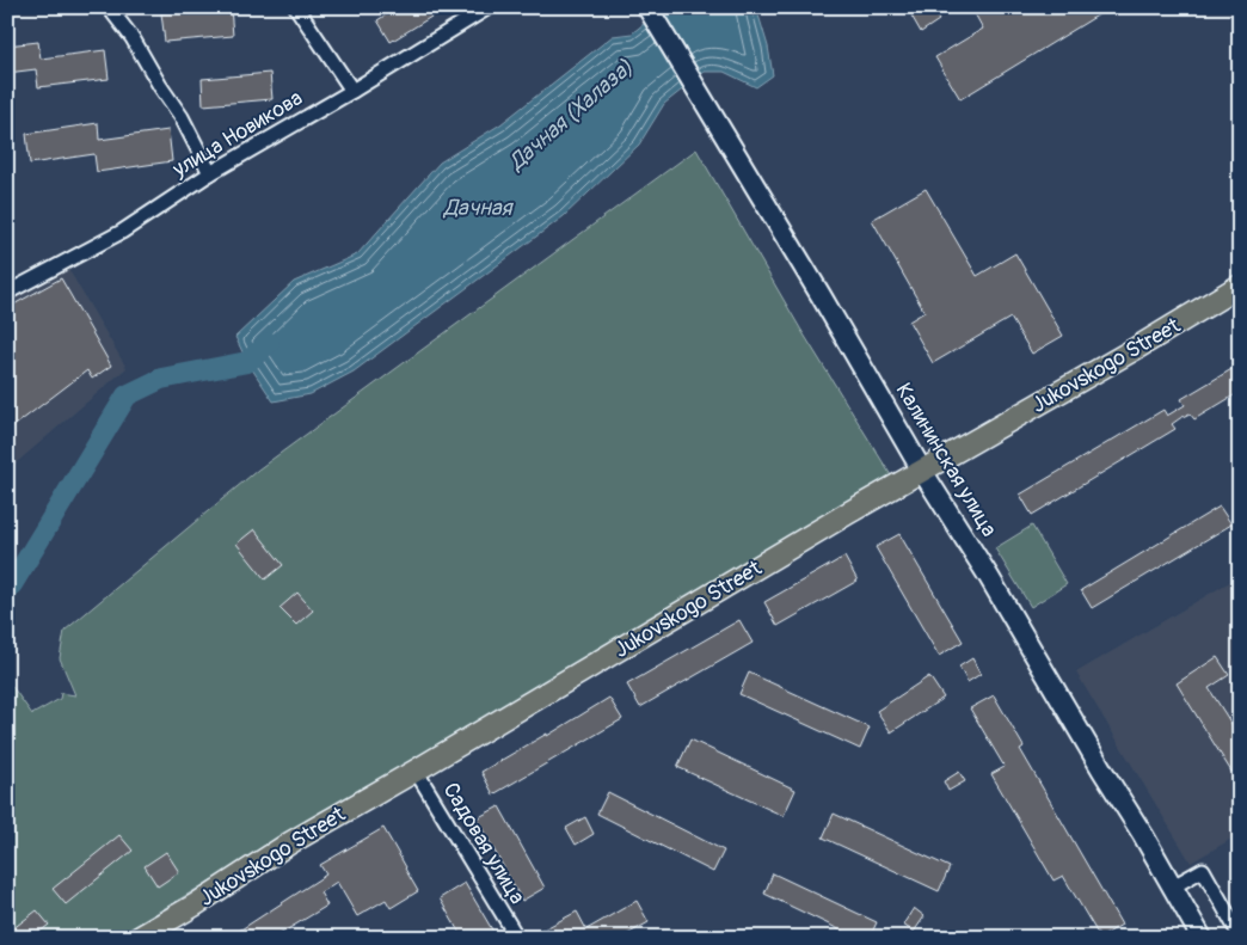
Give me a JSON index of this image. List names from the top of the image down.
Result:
{
  "streets": {
    "main road": ["Jukovskogo Street", "Калининская улица"],
    "street": ["улица Новикова", "Садовая улица"]
  },
  "crossings": [
    ["Jukovskogo Street", "Калининская улица"],
    ["Jukovskogo Street", "Садовая улица"]
  ],
  "water": ["Дачная (Халаза)", "Дачная"]
}
